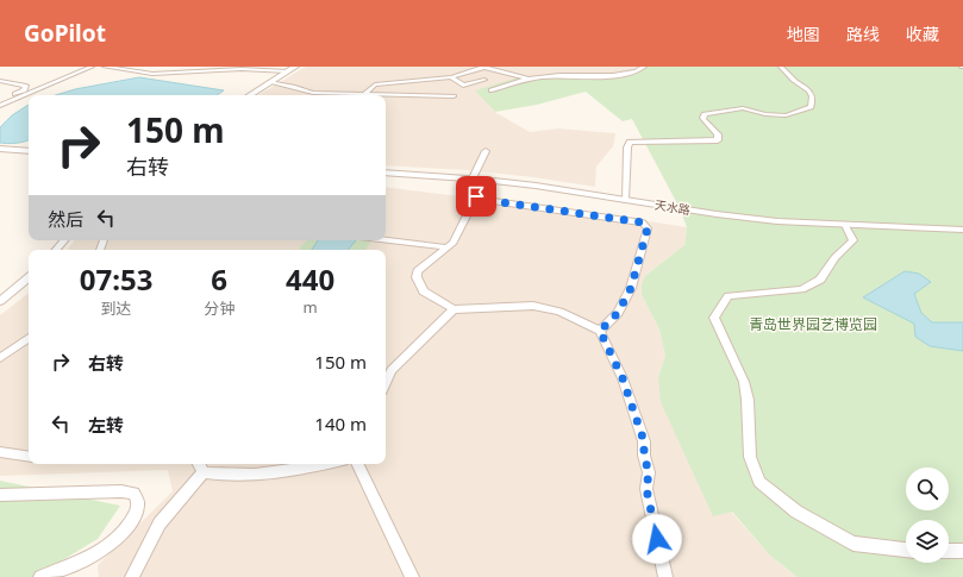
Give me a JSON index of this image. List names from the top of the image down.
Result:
{
  "streets": {
    "street": ["天水路"]
  },
  "parks": ["青岛世界园艺博览园"],
  "page": {
    "header": "GoPilot",
    "nav": ["地图", "路线", "收藏"],
    "turn": ["150 m", "右转"],
    "then": "然后",
    "eta": [
      "07:53",
      "到达",
      "6",
      "分钟",
      "440",
      "m"
    ],
    "list": [
      {
        "name": "右转",
        "value": "150 m"
      },
      {
        "name": "左转",
        "value": "140 m"
      }
    ]
  }
}
